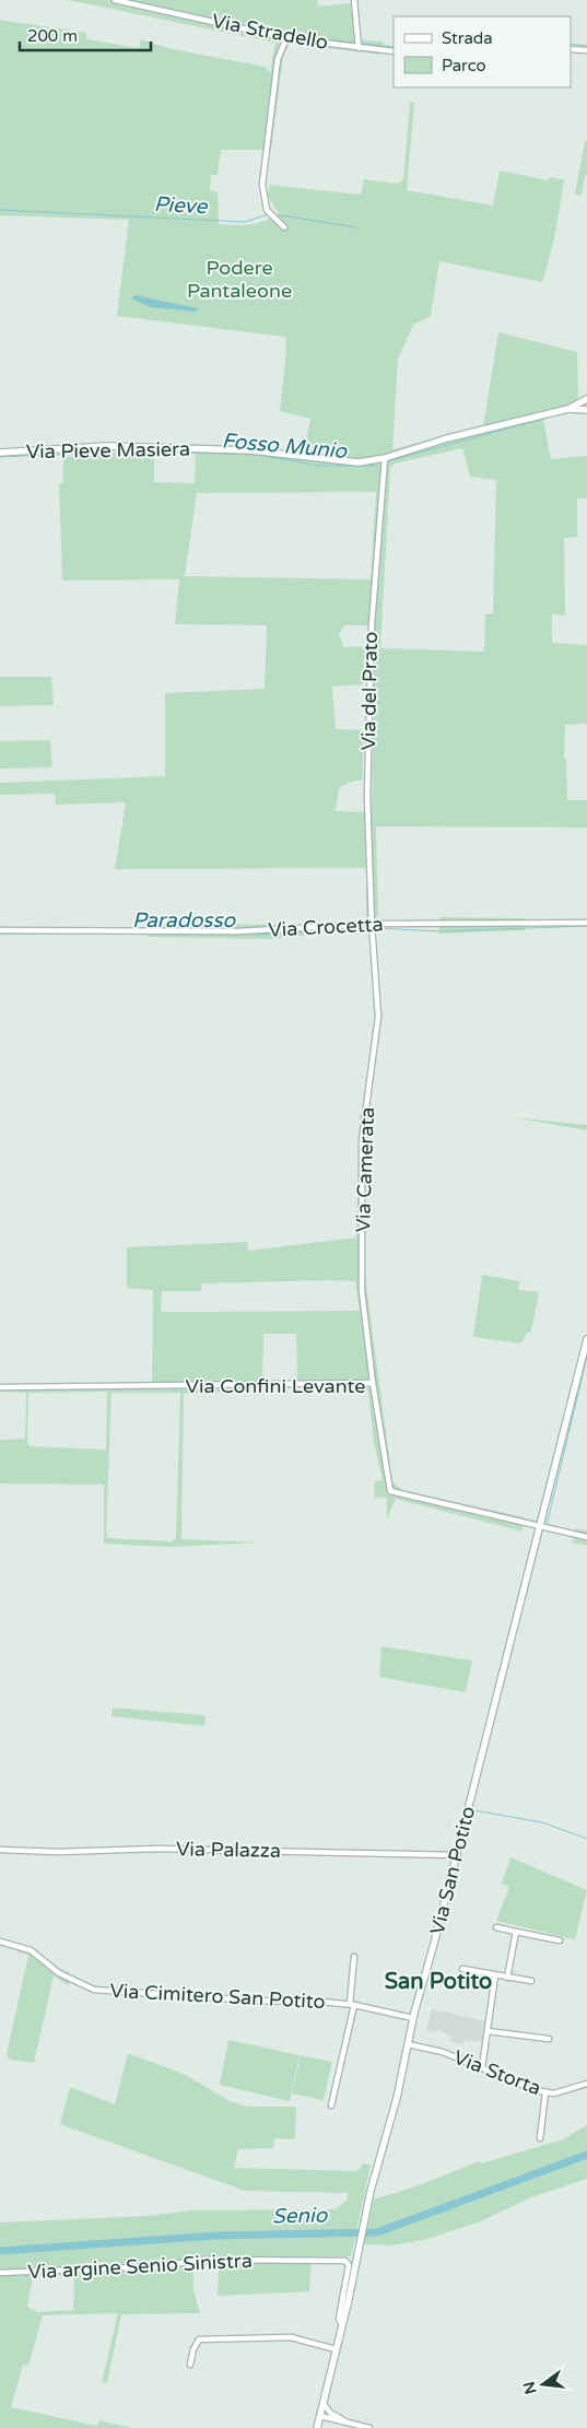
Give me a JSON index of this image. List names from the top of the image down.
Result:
{
  "streets": {
    "street": [
      "Via Stradello",
      "Via Pieve Masiera",
      "Via del Prato",
      "Via Crocetta",
      "Via Camerata",
      "Via Confini Levante",
      "Via Palazza",
      "Via San Potito",
      "Via Cimitero San Potito",
      "Via Storta",
      "Via argine Senio Sinistra"
    ]
  },
  "crossings": [
    ["Via Pieve Masiera", "Via del Prato"],
    ["Via del Prato", "Via Crocetta"],
    ["Via del Prato", "Via Camerata"],
    ["Via Crocetta", "Via Camerata"],
    ["Via Camerata", "Via Confini Levante"],
    ["Via Confini Levante", "Via San Potito"],
    ["Via Palazza", "Via San Potito"],
    ["Via San Potito", "Via Cimitero San Potito"],
    ["Via San Potito", "Via Storta"],
    ["Via San Potito", "Via argine Senio Sinistra"]
  ],
  "districts": ["San Potito"],
  "water": [
    "Pieve",
    "Fosso Munio",
    "Paradosso",
    "Senio"
  ],
  "parks": ["Podere Pantaleone"],
  "legend": ["Strada", "Parco"],
  "scale_bar": "200 m",
  "north": "left"
}
